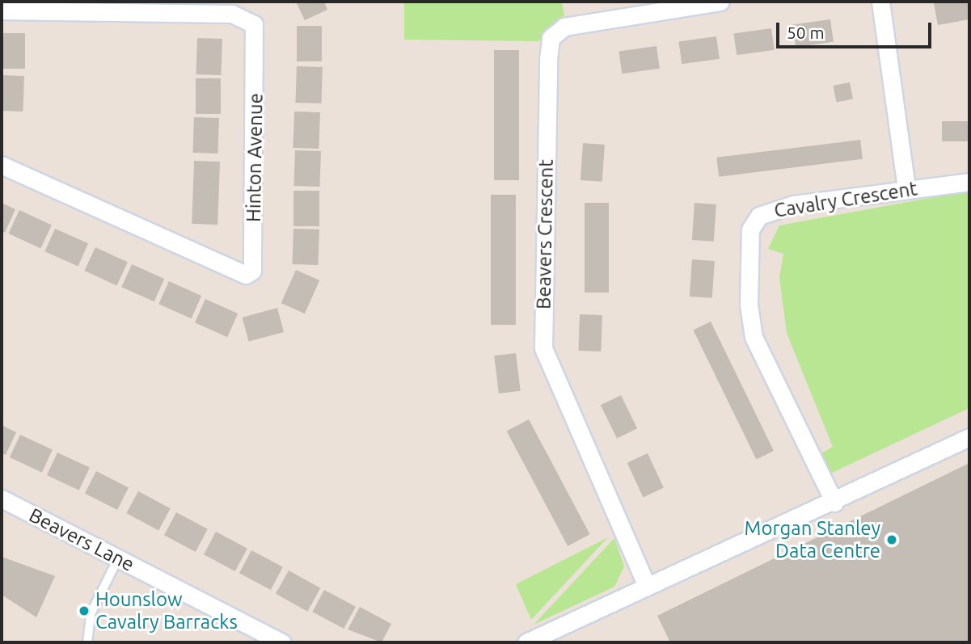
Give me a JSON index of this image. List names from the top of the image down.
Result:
{
  "streets": {
    "street": [
      "Hinton Avenue",
      "Cavalry Crescent",
      "Beavers Crescent",
      "Beavers Lane"
    ]
  },
  "places": ["Morgan Stanley Data Centre", "Hounslow Cavalry Barracks"],
  "scale_bar": "50 m"
}
